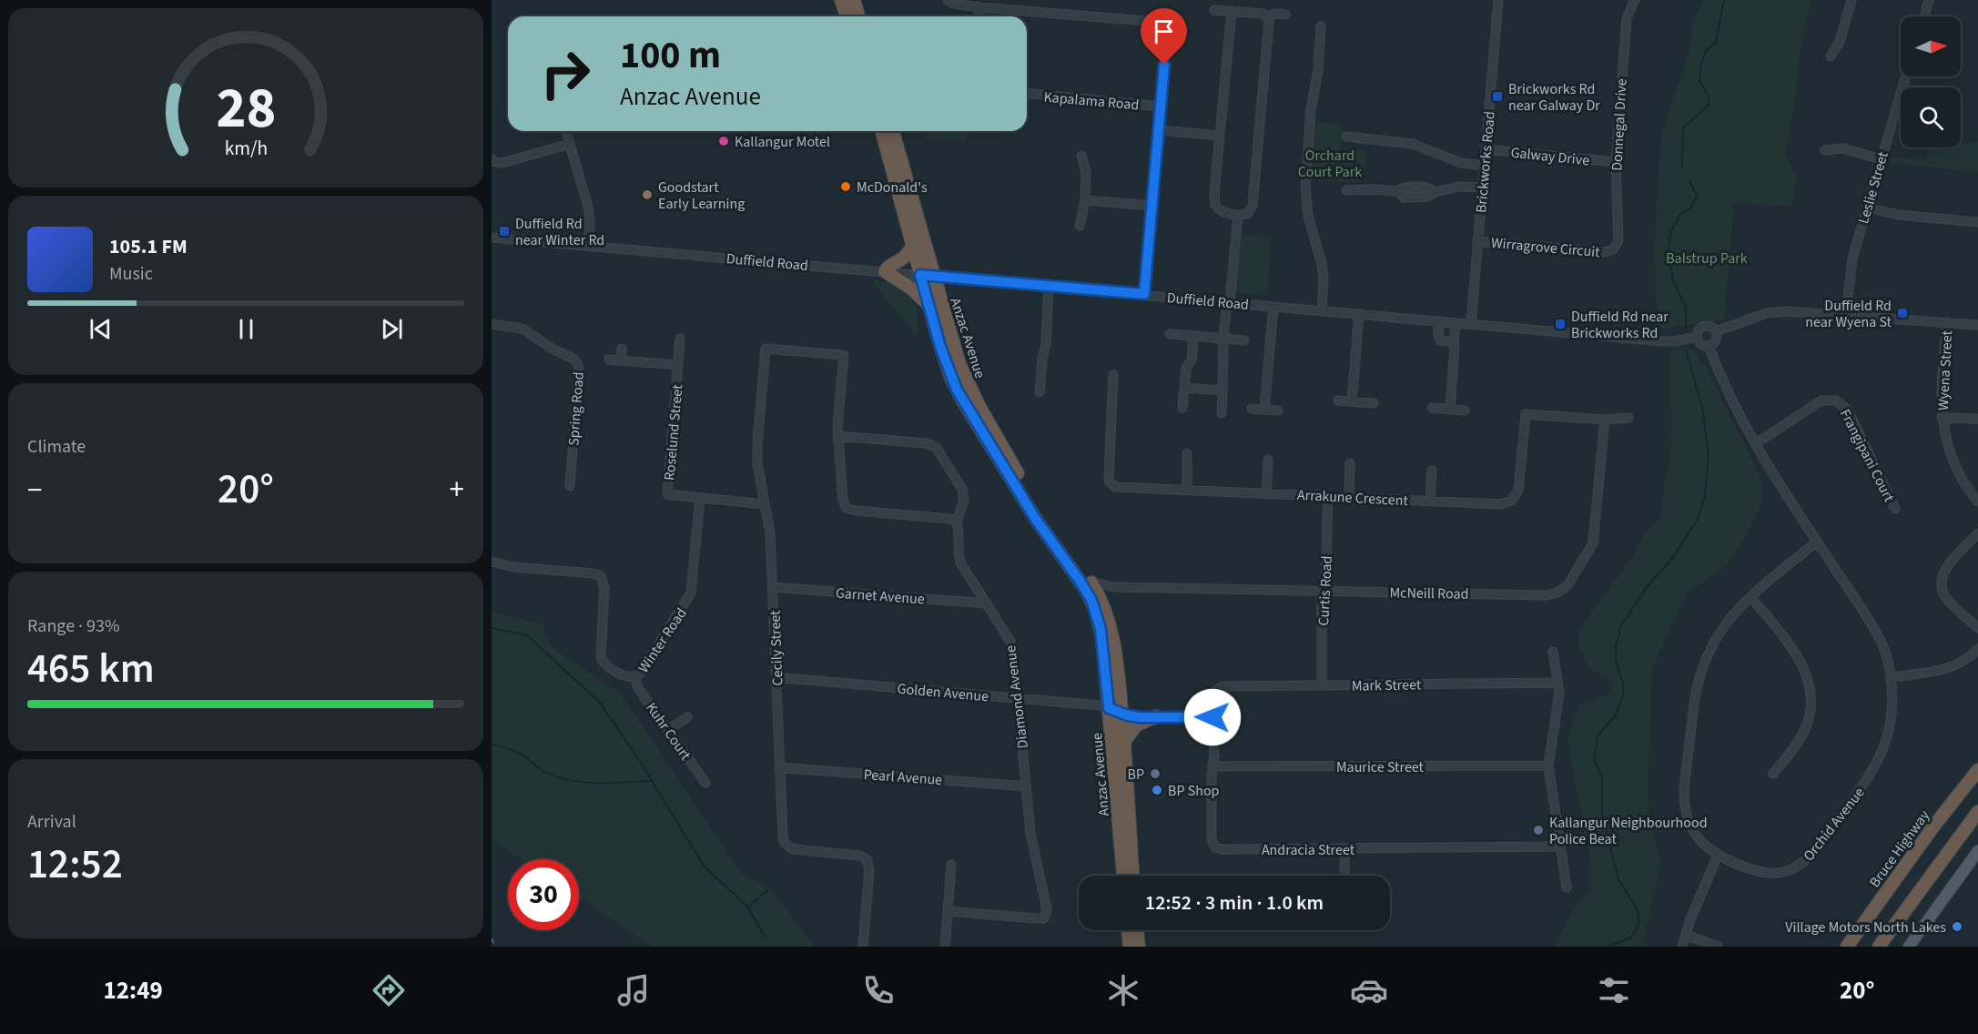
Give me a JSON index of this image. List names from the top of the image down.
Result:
{
  "streets": {
    "highway": ["Anzac Avenue", "Bruce Highway"],
    "street": [
      "Kapalama Road",
      "Donnegal Drive",
      "Galway Drive",
      "Brickworks Road",
      "Leslie Street",
      "Wirragrove Circuit",
      "Duffield Road",
      "Wyena Street",
      "Spring Road",
      "Roselund Street",
      "Frangipani Court",
      "Arrakune Crescent",
      "Curtis Road",
      "McNeill Road",
      "Garnet Avenue",
      "Winter Road",
      "Cecily Street",
      "Mark Street",
      "Golden Avenue",
      "Diamond Avenue",
      "Kuhr Court",
      "Maurice Street",
      "Pearl Avenue",
      "Orchid Avenue",
      "Andracia Street"
    ]
  },
  "crossings": [
    ["Donnegal Drive", "Galway Drive"],
    ["Donnegal Drive", "Wirragrove Circuit"],
    ["Galway Drive", "Brickworks Road"],
    ["Brickworks Road", "Wirragrove Circuit"],
    ["Brickworks Road", "Duffield Road"],
    ["Duffield Road", "Anzac Avenue"],
    ["Duffield Road", "Orchid Avenue"],
    ["Anzac Avenue", "McNeill Road"],
    ["Anzac Avenue", "Golden Avenue"],
    ["Roselund Street", "Winter Road"],
    ["Roselund Street", "Cecily Street"],
    ["Frangipani Court", "Orchid Avenue"],
    ["Arrakune Crescent", "Curtis Road"],
    ["Arrakune Crescent", "McNeill Road"],
    ["Curtis Road", "McNeill Road"],
    ["Curtis Road", "Mark Street"],
    ["Garnet Avenue", "Cecily Street"],
    ["Garnet Avenue", "Diamond Avenue"],
    ["Winter Road", "Kuhr Court"],
    ["Cecily Street", "Golden Avenue"],
    ["Cecily Street", "Diamond Avenue"],
    ["Cecily Street", "Pearl Avenue"],
    ["Mark Street", "Andracia Street"],
    ["Golden Avenue", "Diamond Avenue"],
    ["Golden Avenue", "Andracia Street"],
    ["Diamond Avenue", "Pearl Avenue"],
    ["Maurice Street", "Andracia Street"]
  ],
  "parks": ["Orchard Court Park", "Balstrup Park"],
  "places": {
    "transit": [
      "Brickworks Rd near Galway Dr",
      "Duffield Rd near Winter Rd",
      "Duffield Rd near Wyena St",
      "Duffield Rd near Brickworks Rd"
    ],
    "other": [
      "Kallangur Motel",
      "McDonald's",
      "Goodstart Early Learning",
      "BP",
      "BP Shop",
      "Kallangur Neighbourhood Police Beat",
      "Village Motors North Lakes"
    ]
  },
  "north": "right",
  "page": {
    "turn": ["100 m", "Anzac Avenue"],
    "song": ["105.1 FM", "Music"],
    "tile": [
      "Climate",
      ["Range · 93%", "465 km"],
      ["Arrival", "12:52"]
    ],
    "heat": ["−", "20°", "+"],
    "limit": "30",
    "trip": "12:52 · 3 min · 1.0 km",
    "tabs": ["12:49", "20°"],
    "gauge": ["28", "km/h"]
  }
}
